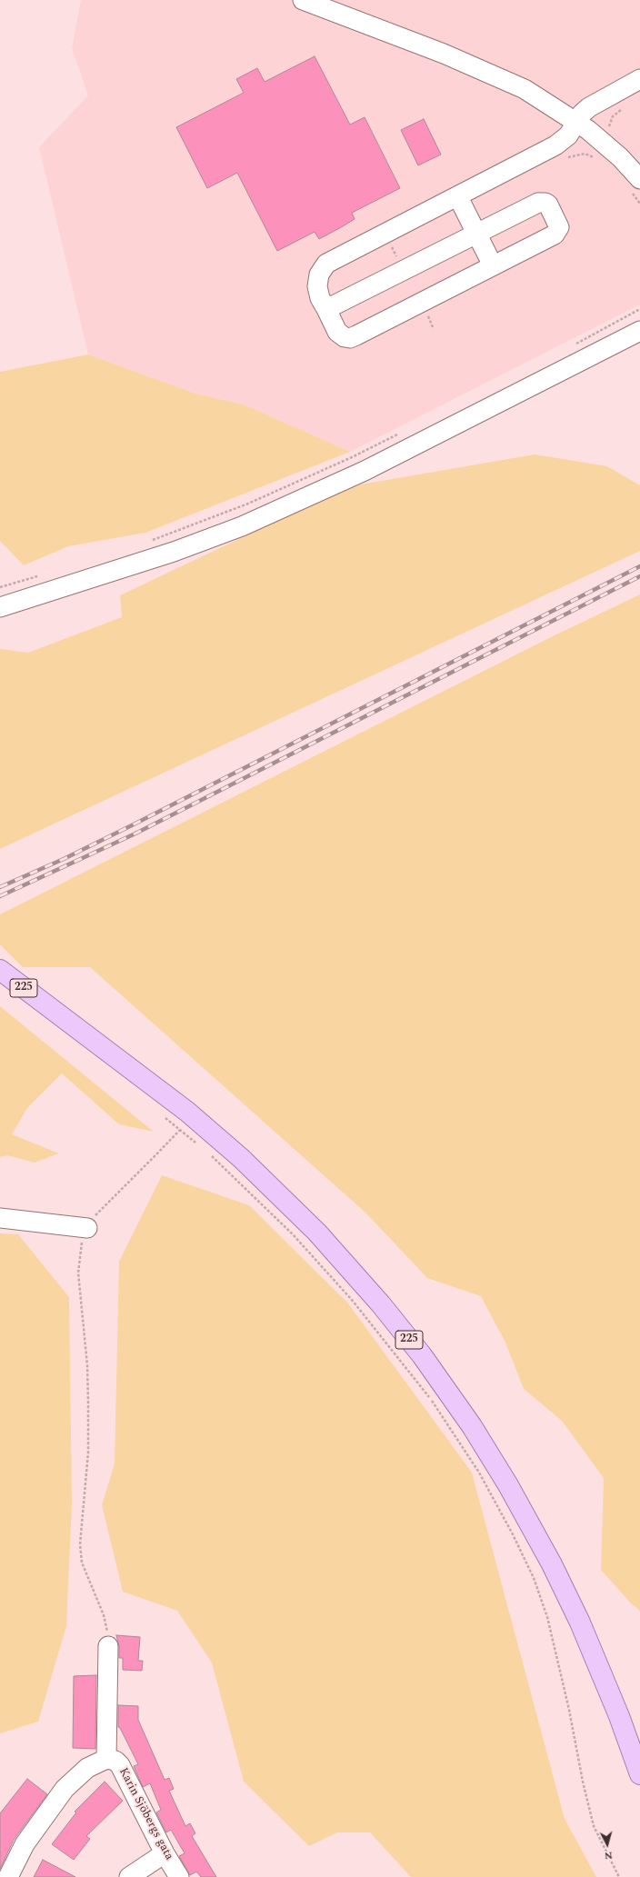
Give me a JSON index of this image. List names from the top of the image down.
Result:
{
  "streets": {
    "main road": ["225"],
    "street": ["Karin Sjöbergs gata"]
  },
  "north": "bottom"
}
